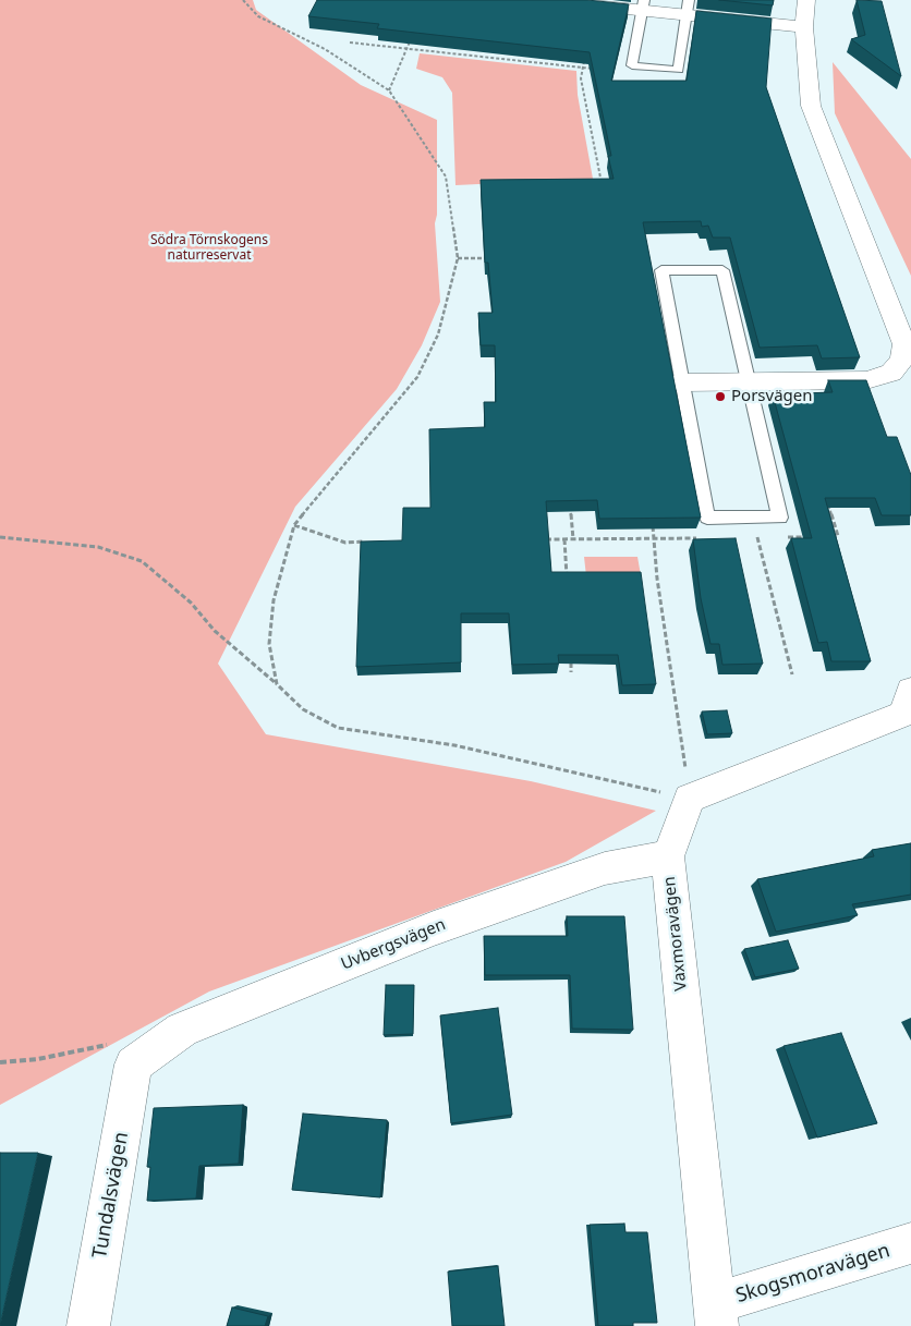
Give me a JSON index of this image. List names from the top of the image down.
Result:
{
  "streets": {
    "street": [
      "Vaxmoravägen",
      "Uvbergsvägen",
      "Tundalsvägen",
      "Skogsmoravägen"
    ]
  },
  "crossings": [
    ["Vaxmoravägen", "Uvbergsvägen"],
    ["Vaxmoravägen", "Skogsmoravägen"],
    ["Uvbergsvägen", "Tundalsvägen"]
  ],
  "parks": ["Södra Törnskogens naturreservat"],
  "places": ["Porsvägen"]
}
